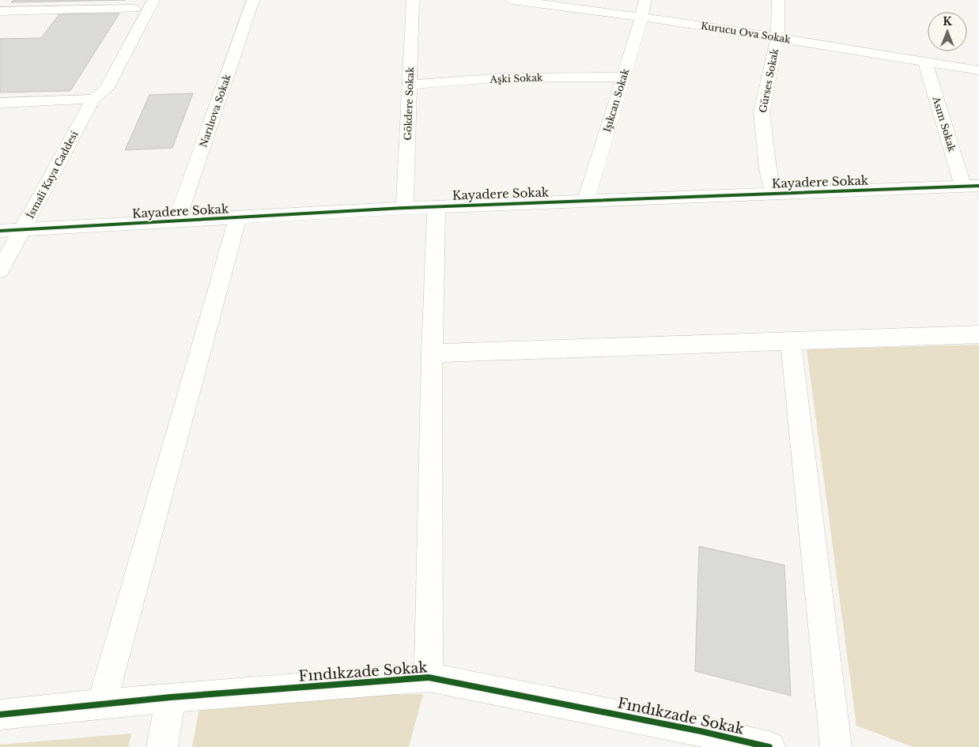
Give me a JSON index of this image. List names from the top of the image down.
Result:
{
  "streets": {
    "street": [
      "Kurucu Ova Sokak",
      "Aşki Sokak",
      "Gürses Sokak",
      "Işıkcan Sokak",
      "Gökdere Sokak",
      "Narılıova Sokak",
      "Asım Sokak",
      "İsmali Kaya Caddesi",
      "Kayadere Sokak",
      "Fındıkzade Sokak"
    ]
  },
  "crossings": [
    ["Kurucu Ova Sokak", "Gürses Sokak"],
    ["Kurucu Ova Sokak", "Işıkcan Sokak"],
    ["Kurucu Ova Sokak", "Asım Sokak"],
    ["Aşki Sokak", "Işıkcan Sokak"],
    ["Aşki Sokak", "Gökdere Sokak"],
    ["Gürses Sokak", "Kayadere Sokak"],
    ["Işıkcan Sokak", "Kayadere Sokak"],
    ["Gökdere Sokak", "Kayadere Sokak"],
    ["Narılıova Sokak", "Kayadere Sokak"],
    ["Asım Sokak", "Kayadere Sokak"],
    ["İsmali Kaya Caddesi", "Kayadere Sokak"]
  ],
  "north": "top"
}
